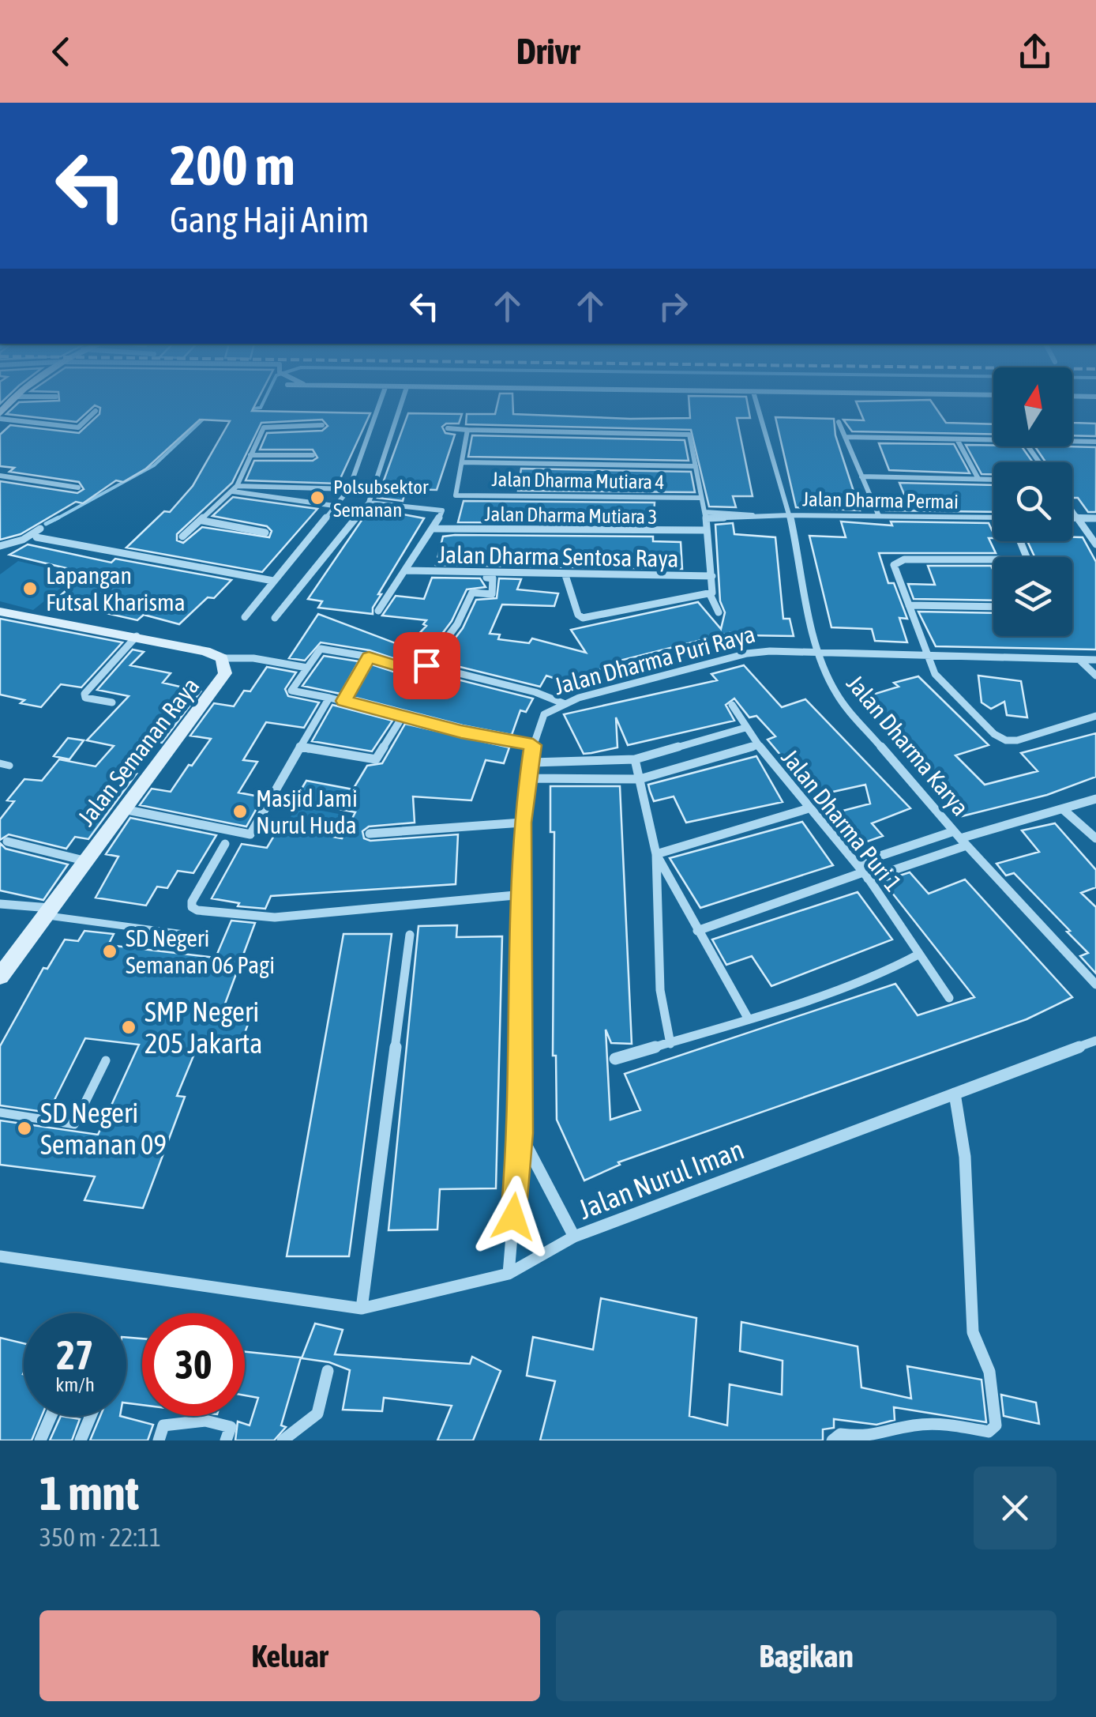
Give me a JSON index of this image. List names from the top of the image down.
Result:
{
  "streets": {
    "street": [
      "Jalan Dharma Mutiara 4",
      "Jalan Dharma Permai",
      "Jalan Dharma Mutiara 3",
      "Jalan Dharma Sentosa Raya",
      "Jalan Dharma Puri Raya",
      "Jalan Dharma Karya",
      "Jalan Semanan Raya",
      "Jalan Dharma Puri 1",
      "Jalan Nurul Iman"
    ]
  },
  "crossings": [
    ["Jalan Dharma Mutiara 4", "Jalan Dharma Sentosa Raya"],
    ["Jalan Dharma Permai", "Jalan Dharma Karya"],
    ["Jalan Dharma Mutiara 3", "Jalan Dharma Sentosa Raya"],
    ["Jalan Dharma Puri Raya", "Jalan Dharma Karya"],
    ["Jalan Dharma Puri Raya", "Jalan Nurul Iman"]
  ],
  "places": [
    "Polsubsektor Semanan",
    "Lapangan Futsal Kharisma",
    "Masjid Jami Nurul Huda",
    "SD Negeri Semanan 06 Pagi",
    "SMP Negeri 205 Jakarta",
    "SD Negeri Semanan 09"
  ],
  "north": "top",
  "page": {
    "header": "Drivr",
    "turn": ["200 m", "Gang Haji Anim"],
    "speed": "27 km/h",
    "limit": "30",
    "heading": ["1 mnt", "350 m · 22:11"],
    "buttons": ["Keluar", "Bagikan"]
  }
}
